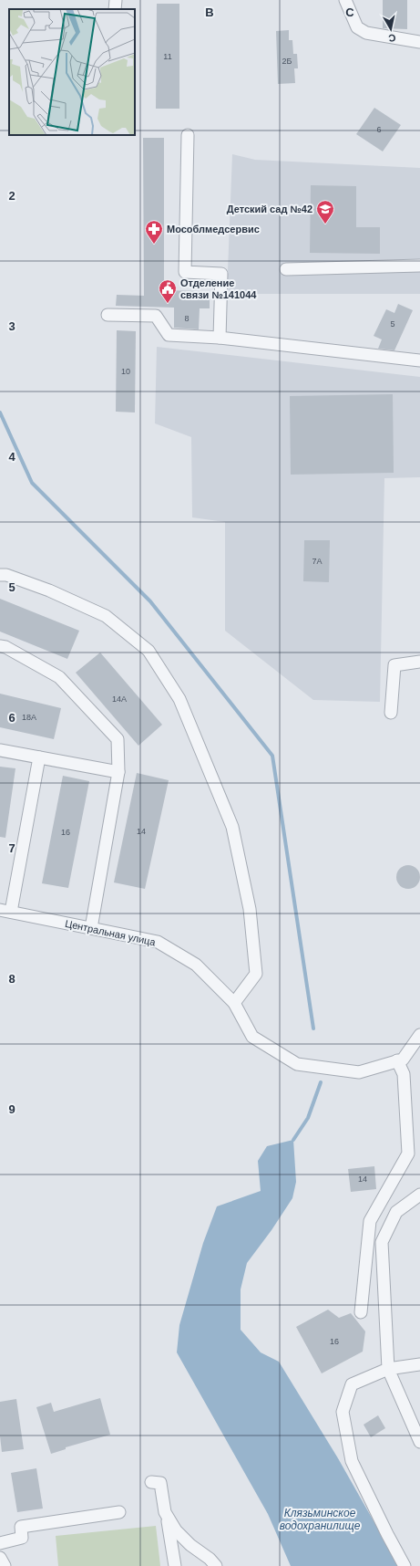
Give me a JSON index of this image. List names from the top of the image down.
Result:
{
  "streets": {
    "street": ["Центральная улица"]
  },
  "water": ["Клязьминское водохранилище"],
  "places": {
    "school or university": ["Детский сад №42"],
    "pharmacy": ["Мособлмедсервис"],
    "public building": ["Отделение связи №141044"]
  },
  "house_numbers": [
    "11",
    "2Б",
    "6",
    "8",
    "5",
    "10",
    "7А",
    "14А",
    "18А",
    "14",
    "16",
    "14",
    "16"
  ],
  "north": "bottom",
  "grid": {
    "columns": ["B", "C"],
    "rows": [
      "2",
      "3",
      "4",
      "5",
      "6",
      "7",
      "8",
      "9"
    ]
  }
}
